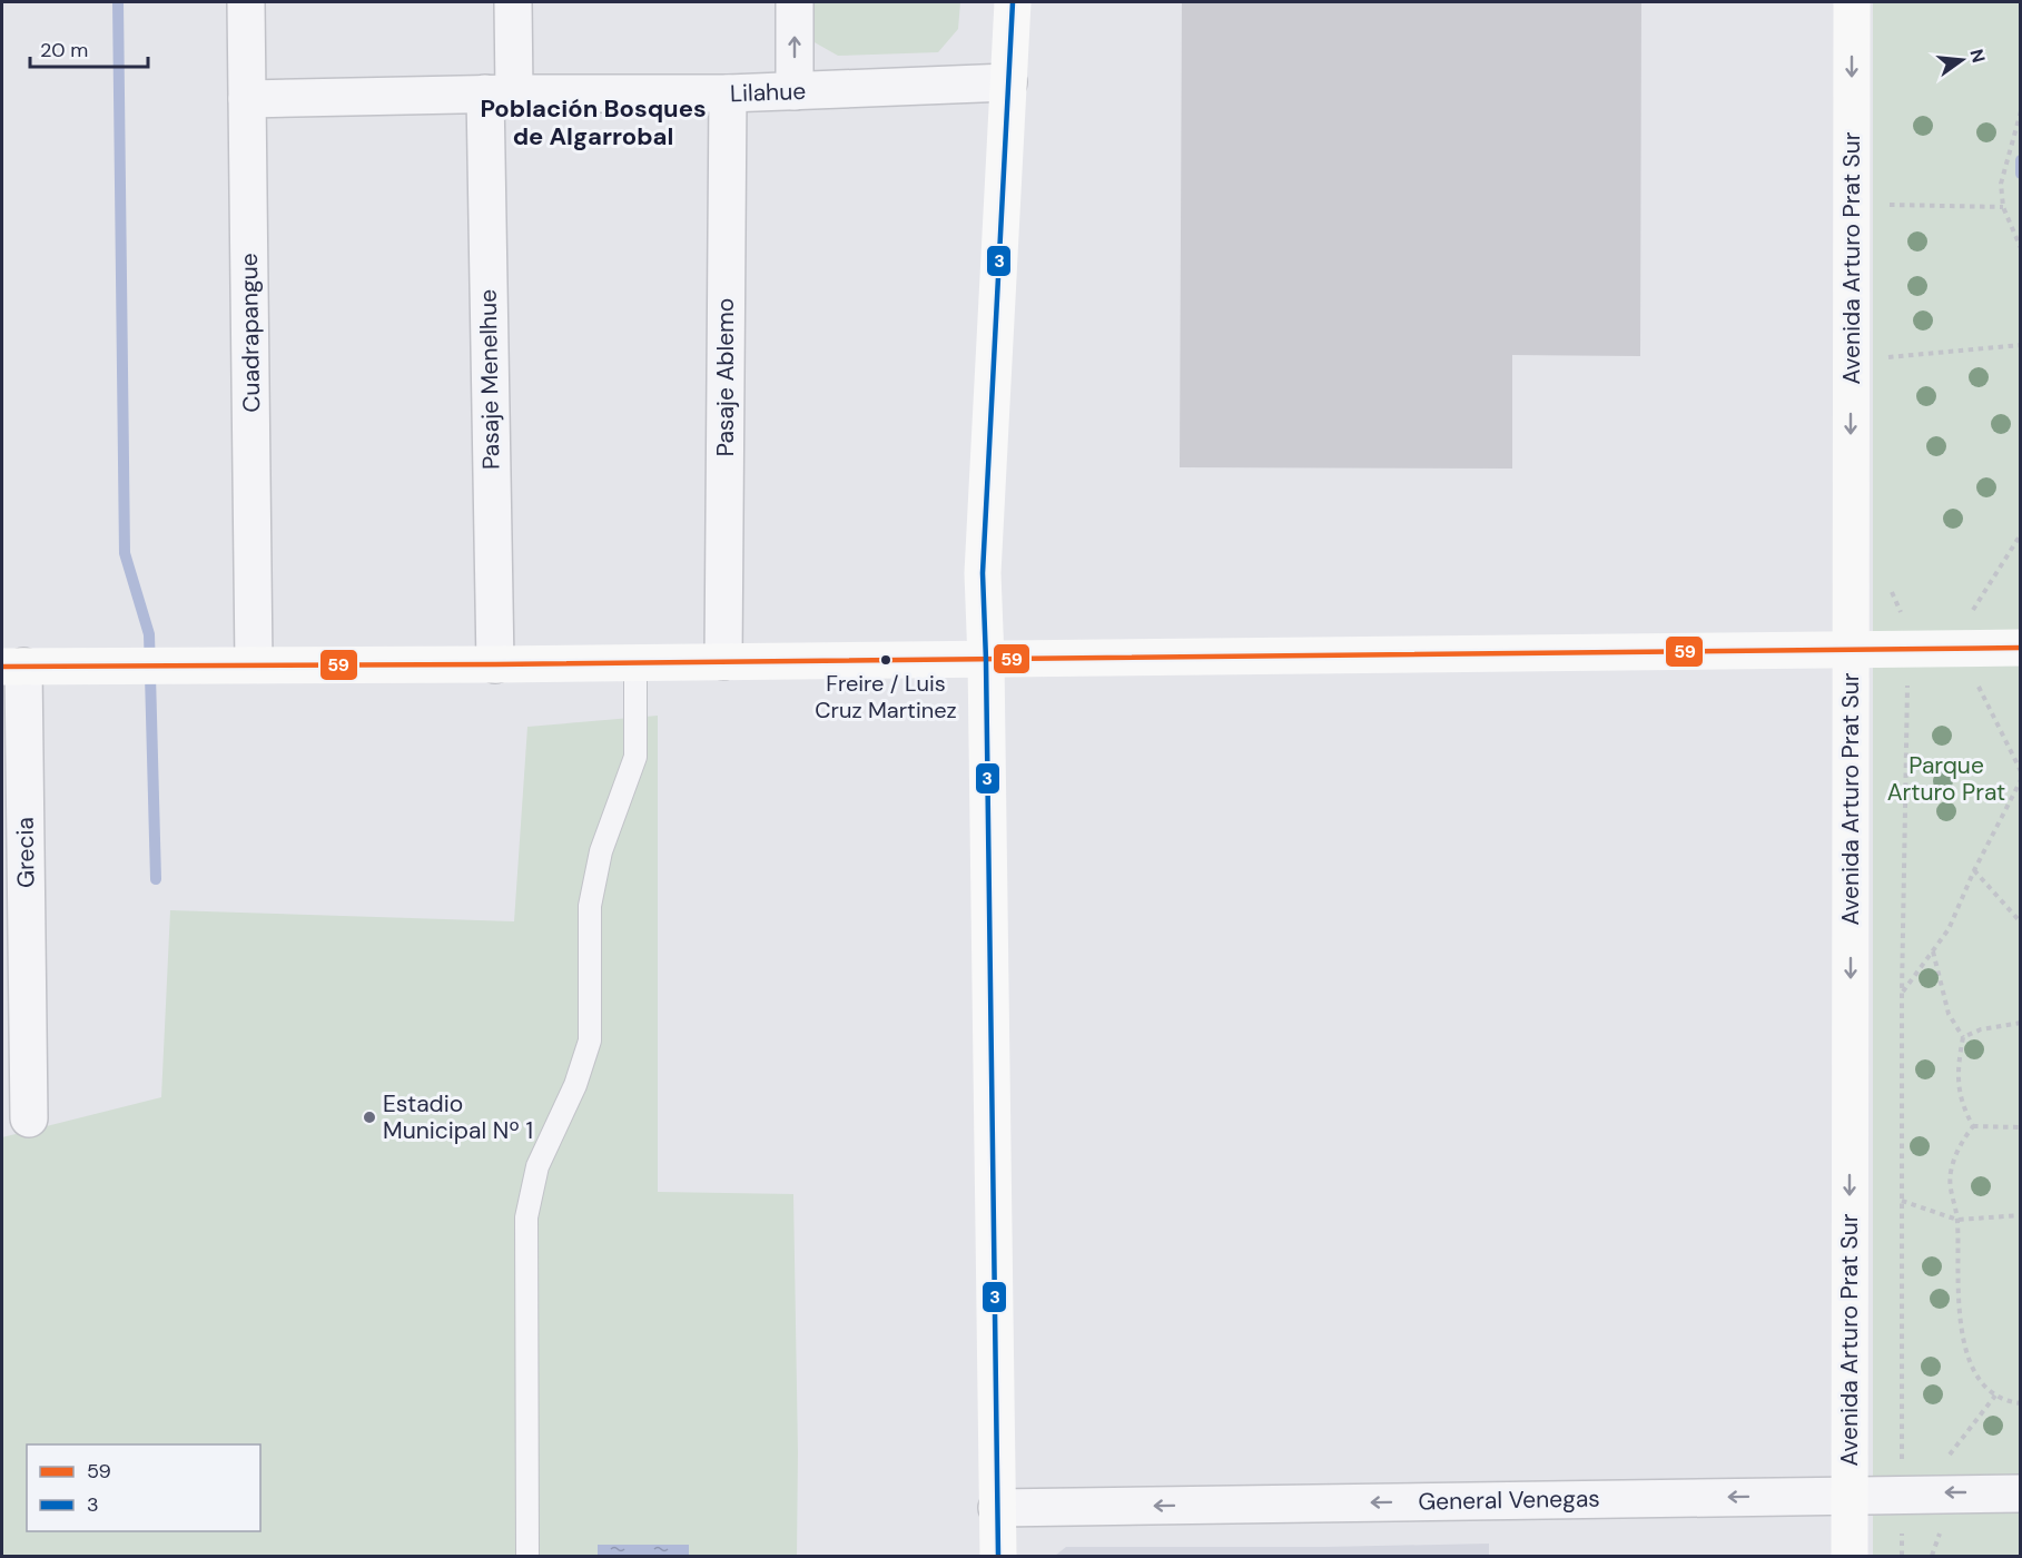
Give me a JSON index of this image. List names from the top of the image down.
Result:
{
  "streets": {
    "street": [
      "Lilahue",
      "Avenida Arturo Prat Sur",
      "Cuadrapangue",
      "Pasaje Ablemo",
      "Pasaje Menelhue",
      "Grecia",
      "General Venegas"
    ]
  },
  "crossings": [
    ["Lilahue", "Cuadrapangue"],
    ["Lilahue", "Pasaje Ablemo"],
    ["Lilahue", "Pasaje Menelhue"],
    ["Avenida Arturo Prat Sur", "General Venegas"]
  ],
  "one_way": ["Avenida Arturo Prat Sur", "General Venegas"],
  "districts": ["Población Bosques de Algarrobal"],
  "parks": ["Parque Arturo Prat"],
  "places": ["Freire / Luis Cruz Martinez", "Estadio Municipal Nº 1"],
  "lines": ["transit line 3", "transit line 59"],
  "legend": ["59", "3"],
  "scale_bar": "20 m",
  "north": "right"
}
